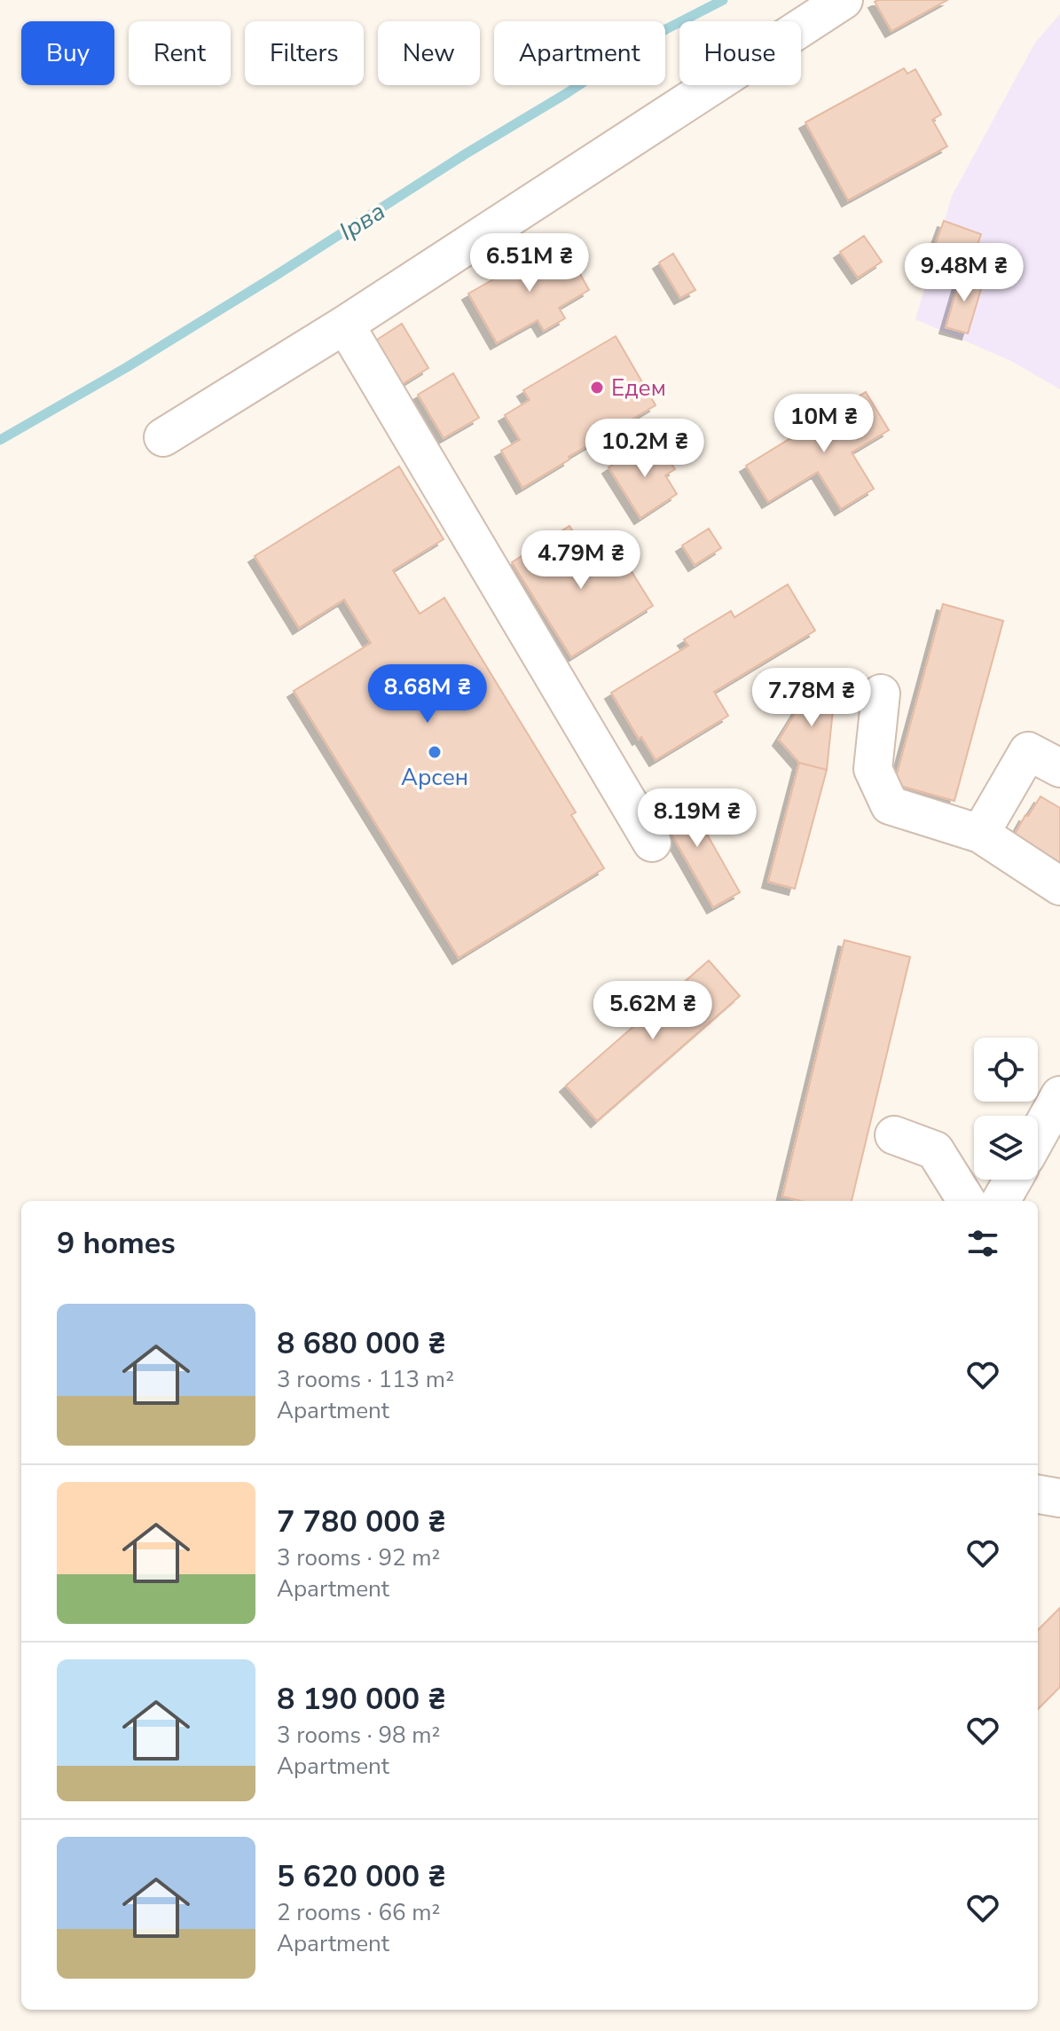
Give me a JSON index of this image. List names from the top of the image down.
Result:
{
  "water": ["Ірва"],
  "places": ["Едем", "Арсен"],
  "page": {
    "chip": [
      "Buy",
      "Rent",
      "Filters",
      "New",
      "Apartment",
      "House"
    ],
    "price": [
      "6.51M ₴",
      "9.48M ₴",
      "10M ₴",
      "10.2M ₴",
      "4.79M ₴",
      "8.68M ₴",
      "7.78M ₴",
      "8.19M ₴",
      "5.62M ₴"
    ],
    "heading": "9 homes",
    "list": [
      {
        "name": "8 680 000 ₴",
        "note": "3 rooms · 113 m² · Apartment"
      },
      {
        "name": "7 780 000 ₴",
        "note": "3 rooms · 92 m² · Apartment"
      },
      {
        "name": "8 190 000 ₴",
        "note": "3 rooms · 98 m² · Apartment"
      },
      {
        "name": "5 620 000 ₴",
        "note": "2 rooms · 66 m² · Apartment"
      }
    ]
  }
}
